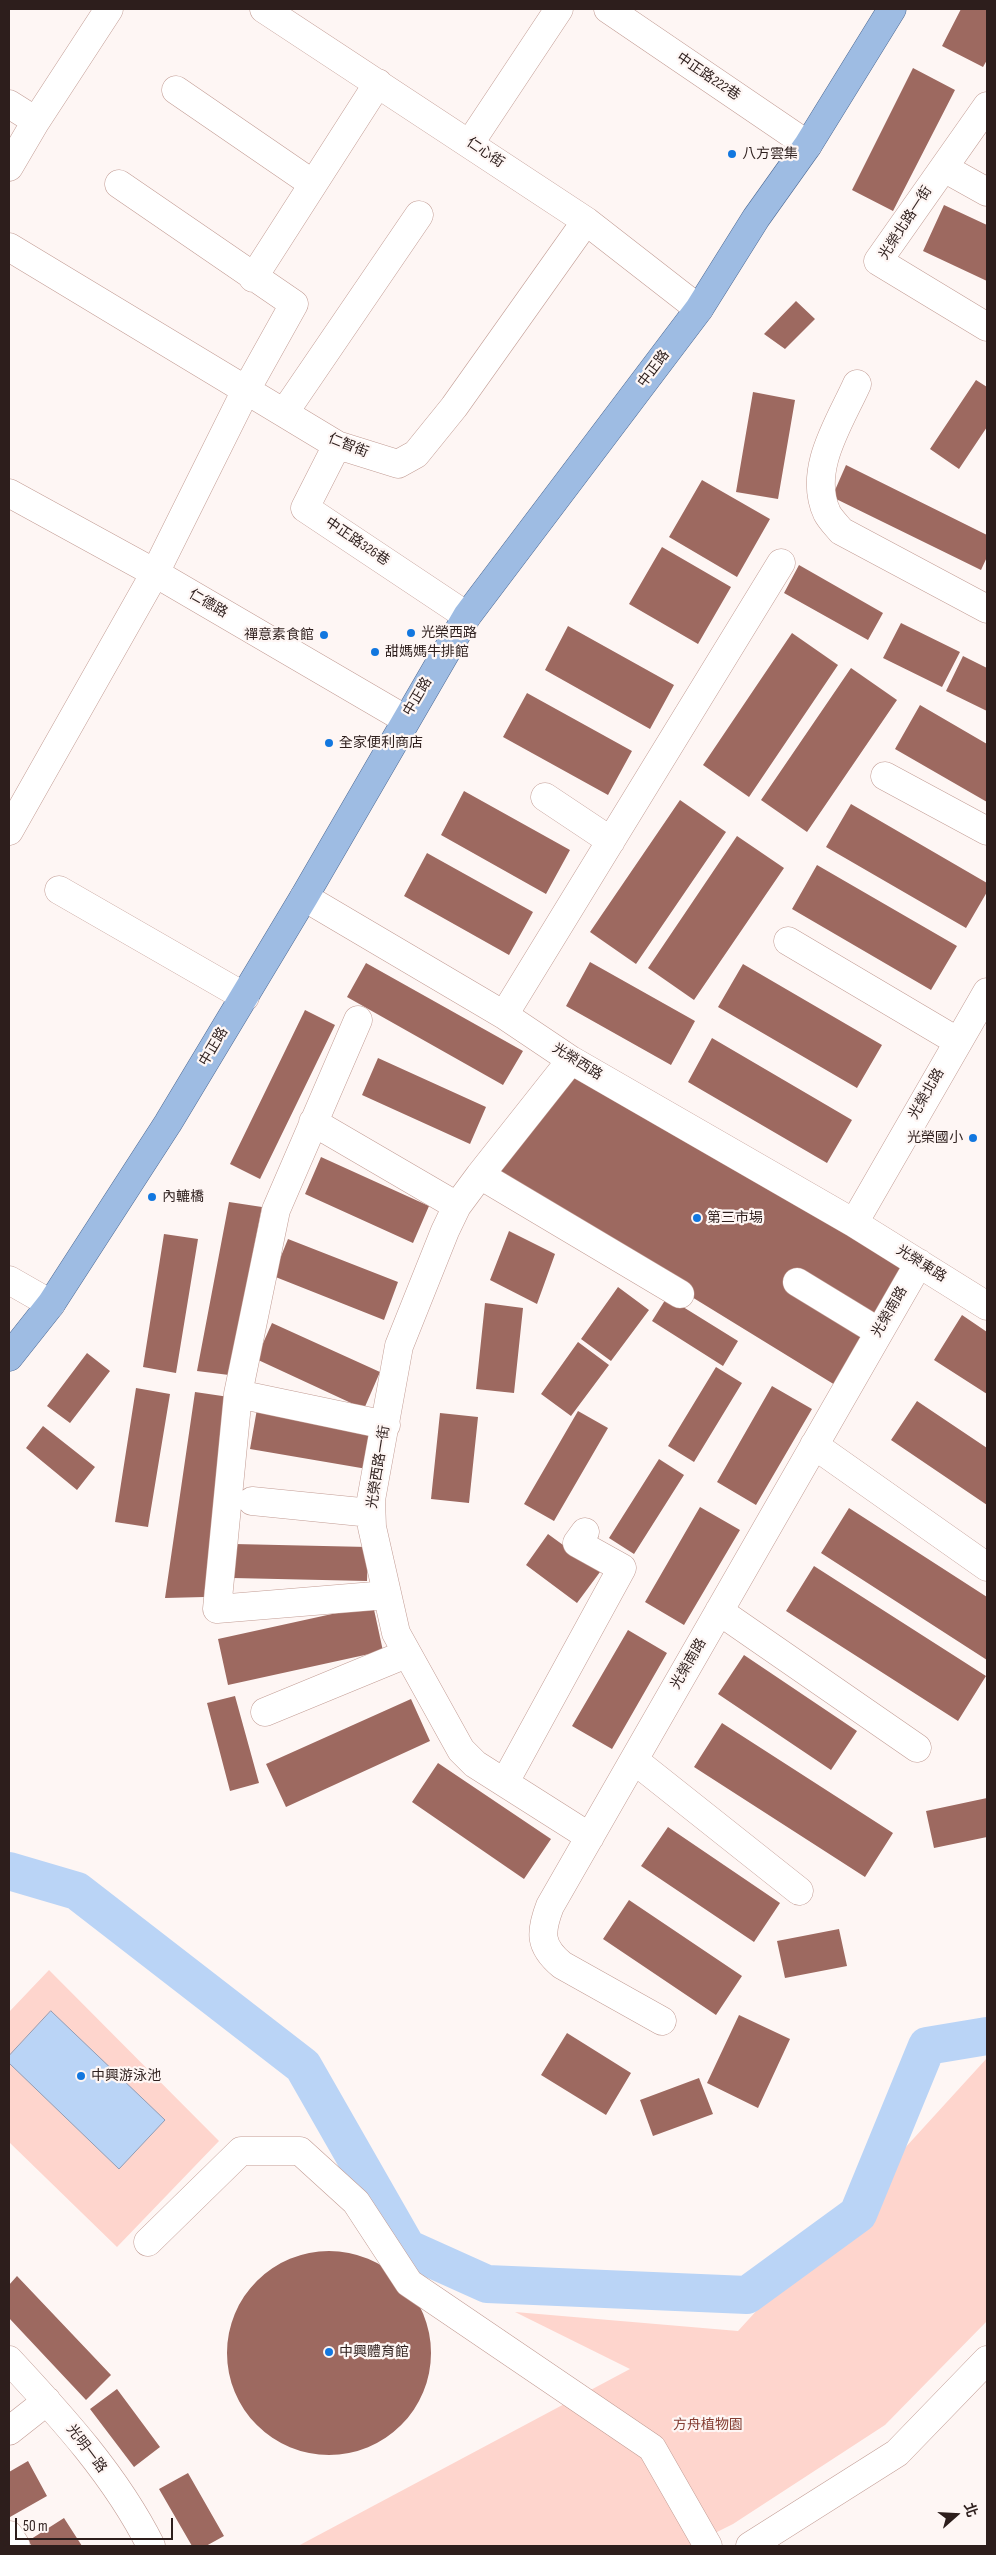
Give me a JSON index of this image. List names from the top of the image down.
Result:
{
  "streets": {
    "main road": ["中正路"],
    "street": [
      "中正路222巷",
      "仁心街",
      "光榮北路一街",
      "仁智街",
      "中正路326巷",
      "仁德路",
      "光榮西路",
      "光榮北路",
      "光榮東路",
      "光榮南路",
      "光榮西路一街",
      "光明一路"
    ]
  },
  "crossings": [
    ["中正路222巷", "中正路"],
    ["仁心街", "中正路"],
    ["仁心街", "仁智街"],
    ["中正路", "中正路326巷"],
    ["中正路", "仁德路"],
    ["中正路", "光榮西路"],
    ["仁智街", "中正路326巷"],
    ["光榮西路", "光榮北路"],
    ["光榮西路", "光榮東路"],
    ["光榮西路", "光榮西路一街"],
    ["光榮北路", "光榮東路"],
    ["光榮東路", "光榮南路"],
    ["光榮南路", "光榮西路一街"]
  ],
  "parks": ["方舟植物園"],
  "places": [
    "八方雲集",
    "光榮西路",
    "禪意素食館",
    "甜媽媽牛排館",
    "全家便利商店",
    "光榮國小",
    "內轆橋",
    "第三市場",
    "中興游泳池",
    "中興體育館"
  ],
  "scale_bar": "50 m",
  "north": "right"
}
